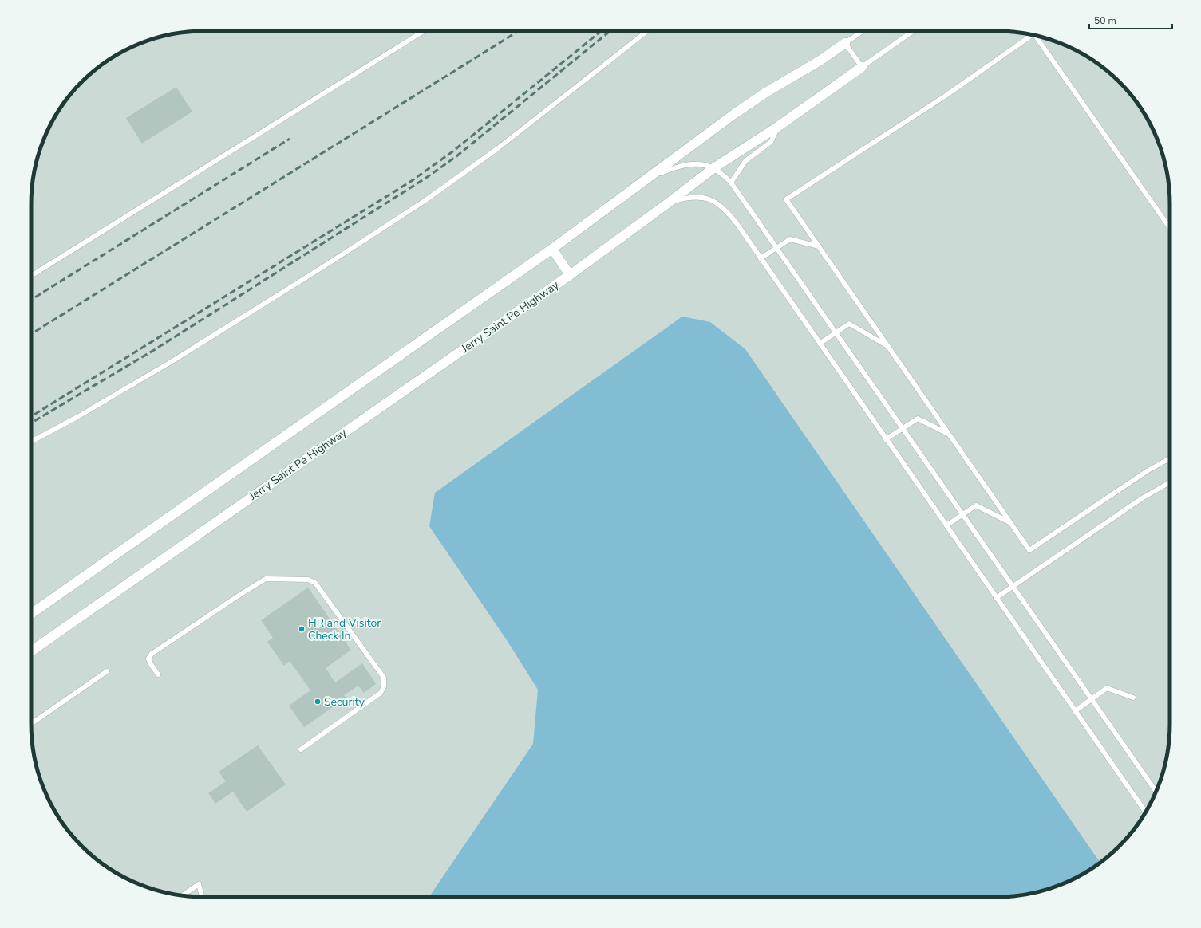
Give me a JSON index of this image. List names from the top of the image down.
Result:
{
  "streets": {
    "main road": ["Jerry Saint Pe Highway"]
  },
  "places": ["HR and Visitor Check In", "Security"],
  "scale_bar": "50 m"
}
